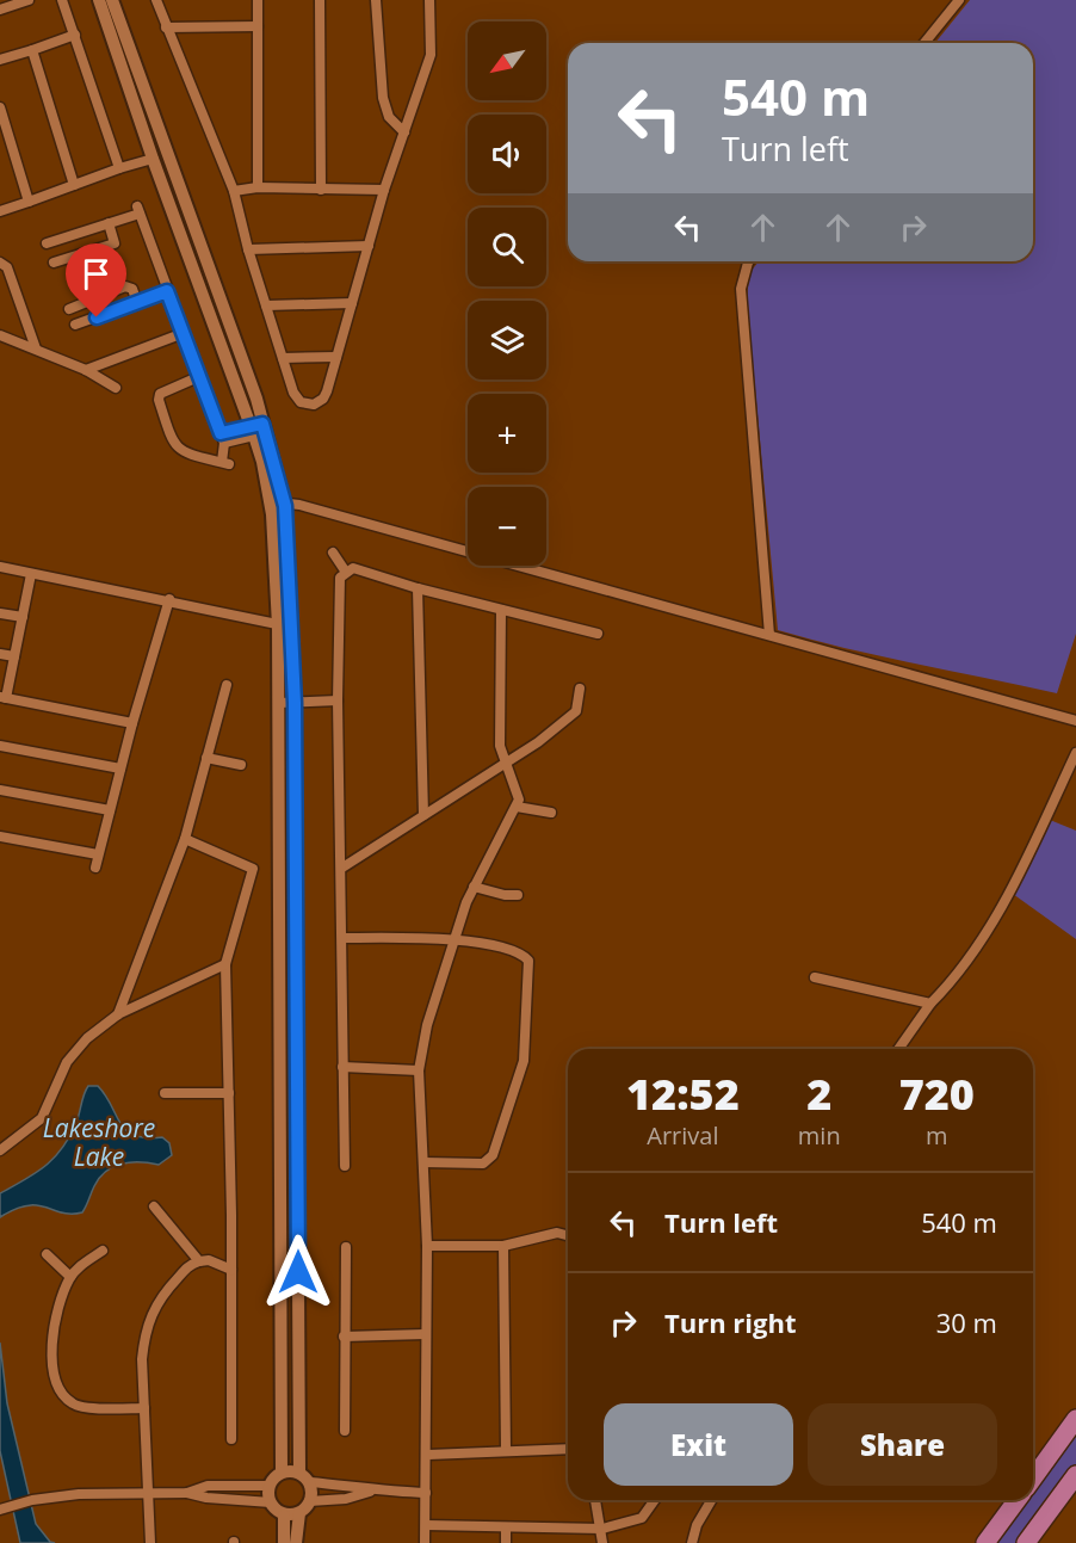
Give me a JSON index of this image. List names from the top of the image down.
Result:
{
  "water": ["Lakeshore Lake"],
  "north": "bottom left",
  "page": {
    "map_buttons": ["+", "−"],
    "turn": ["540 m", "Turn left"],
    "eta": [
      "12:52",
      "Arrival",
      "2",
      "min",
      "720",
      "m"
    ],
    "list": [
      {
        "name": "Turn left",
        "value": "540 m"
      },
      {
        "name": "Turn right",
        "value": "30 m"
      }
    ],
    "buttons": ["Exit", "Share"]
  }
}
